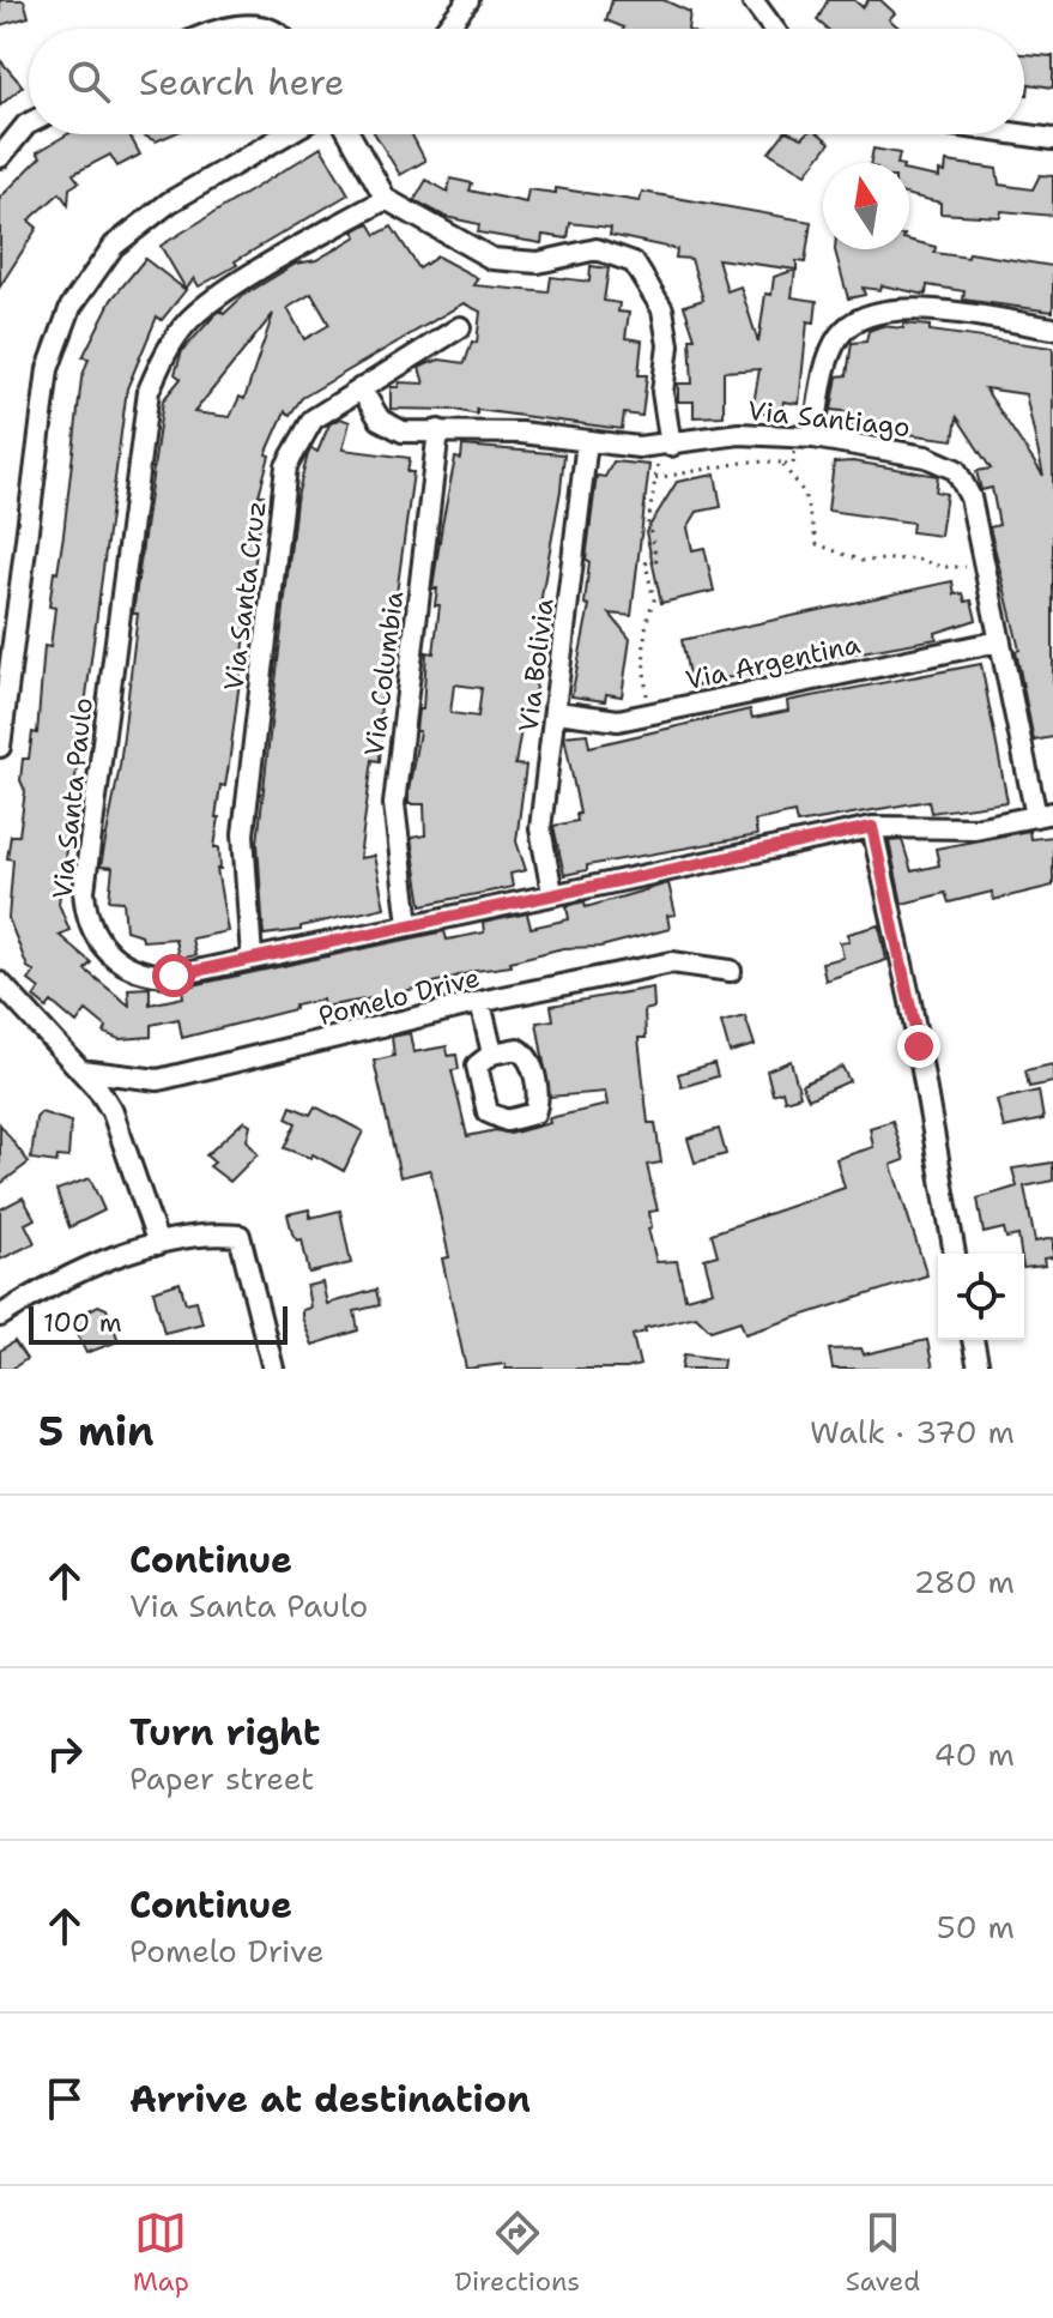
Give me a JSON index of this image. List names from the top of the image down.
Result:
{
  "streets": {
    "street": [
      "Via Santiago",
      "Via Santa Cruz",
      "Via Argentina",
      "Via Bolivia",
      "Via Columbia",
      "Via Santa Paulo",
      "Pomelo Drive"
    ]
  },
  "crossings": [
    ["Via Santiago", "Via Santa Cruz"],
    ["Via Santiago", "Via Argentina"],
    ["Via Santiago", "Via Bolivia"],
    ["Via Santiago", "Via Columbia"],
    ["Via Santiago", "Via Santa Paulo"],
    ["Via Santa Cruz", "Via Santa Paulo"],
    ["Via Argentina", "Via Bolivia"],
    ["Via Bolivia", "Via Santa Paulo"],
    ["Via Columbia", "Via Santa Paulo"]
  ],
  "scale_bar": "100 m",
  "north": "top",
  "page": {
    "search": "Search here",
    "scale": "100 m",
    "heading": ["5 min", "Walk · 370 m"],
    "list": [
      ["Continue", "Via Santa Paulo", "280 m"],
      ["Turn right", "Paper street", "40 m"],
      ["Continue", "Pomelo Drive", "50 m"],
      "Arrive at destination"
    ],
    "nav": ["Map", "Directions", "Saved"]
  }
}
